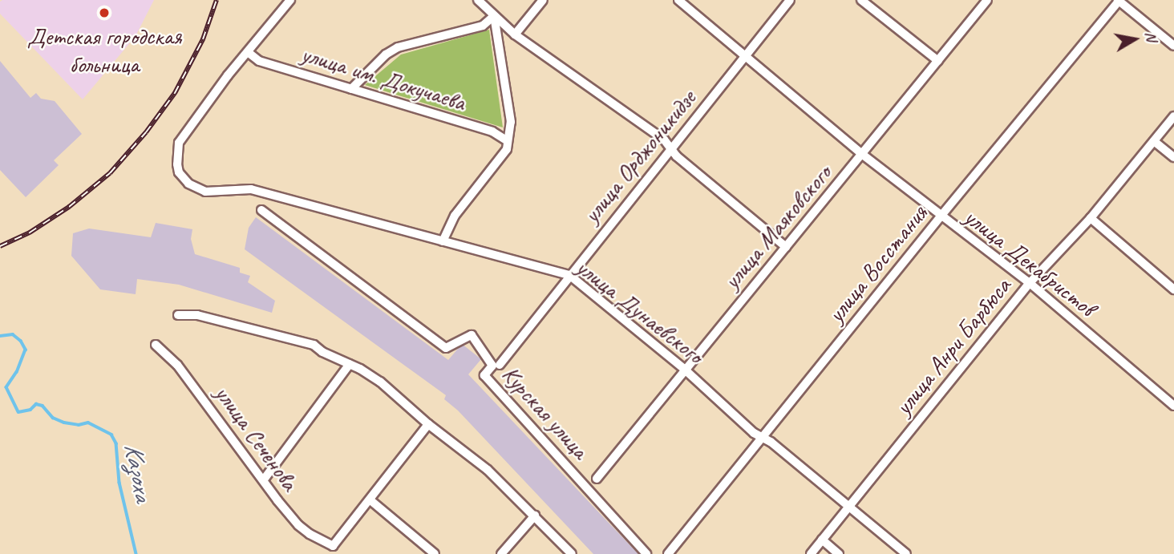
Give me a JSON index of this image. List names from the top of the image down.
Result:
{
  "streets": {
    "street": [
      "улица им. Докучаева",
      "улица Орджоникидзе",
      "улица Маяковского",
      "улица Декабристов",
      "улица Восстания",
      "улица Дунаевского",
      "улица Анри Барбюса",
      "Курская улица",
      "улица Сеченова"
    ]
  },
  "crossings": [
    ["улица им. Докучаева", "улица Дунаевского"],
    ["улица Орджоникидзе", "улица Декабристов"],
    ["улица Орджоникидзе", "улица Дунаевского"],
    ["улица Маяковского", "улица Декабристов"],
    ["улица Маяковского", "улица Дунаевского"],
    ["улица Декабристов", "улица Восстания"],
    ["улица Декабристов", "улица Анри Барбюса"],
    ["улица Восстания", "улица Дунаевского"],
    ["улица Дунаевского", "улица Анри Барбюса"]
  ],
  "water": ["Казоха"],
  "places": ["Детская городская больница"],
  "north": "right"
}
